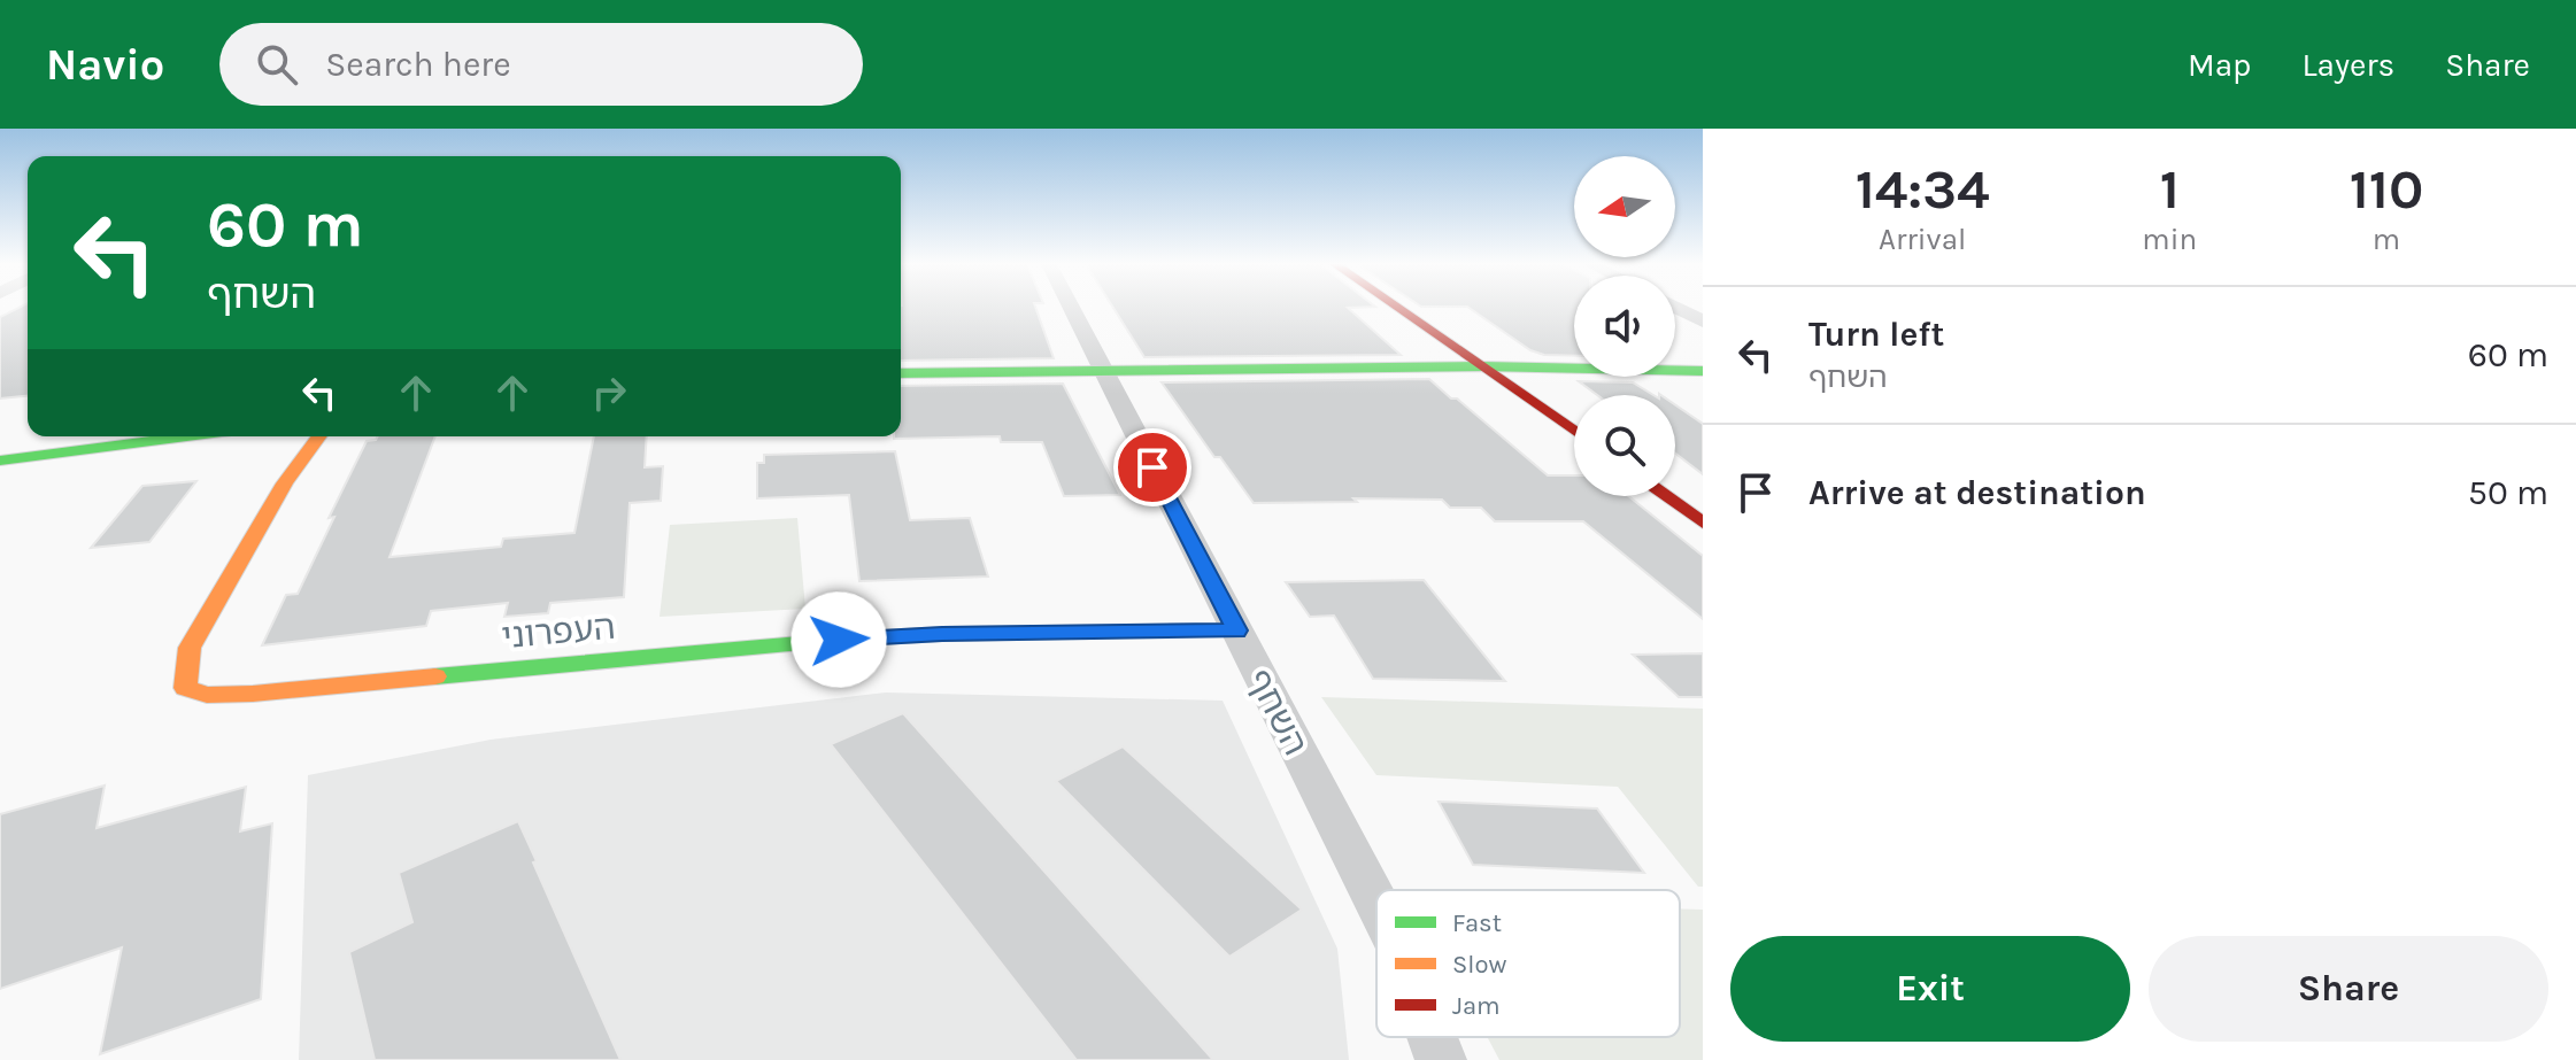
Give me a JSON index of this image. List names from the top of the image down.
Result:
{
  "streets": {
    "street": ["העפרוני", "השחף"]
  },
  "crossings": [
    ["העפרוני", "השחף"]
  ],
  "legend": ["Fast", "Slow", "Jam"],
  "north": "left",
  "page": {
    "header": "Navio",
    "search": "Search here",
    "nav": ["Map", "Layers", "Share"],
    "eta": [
      "14:34",
      "Arrival",
      "1",
      "min",
      "110",
      "m"
    ],
    "turn": ["60 m", "השחף"],
    "list": [
      {
        "name": "Turn left",
        "note": "השחף",
        "value": "60 m"
      },
      {
        "name": "Arrive at destination",
        "value": "50 m"
      }
    ],
    "buttons": ["Exit", "Share"]
  }
}
